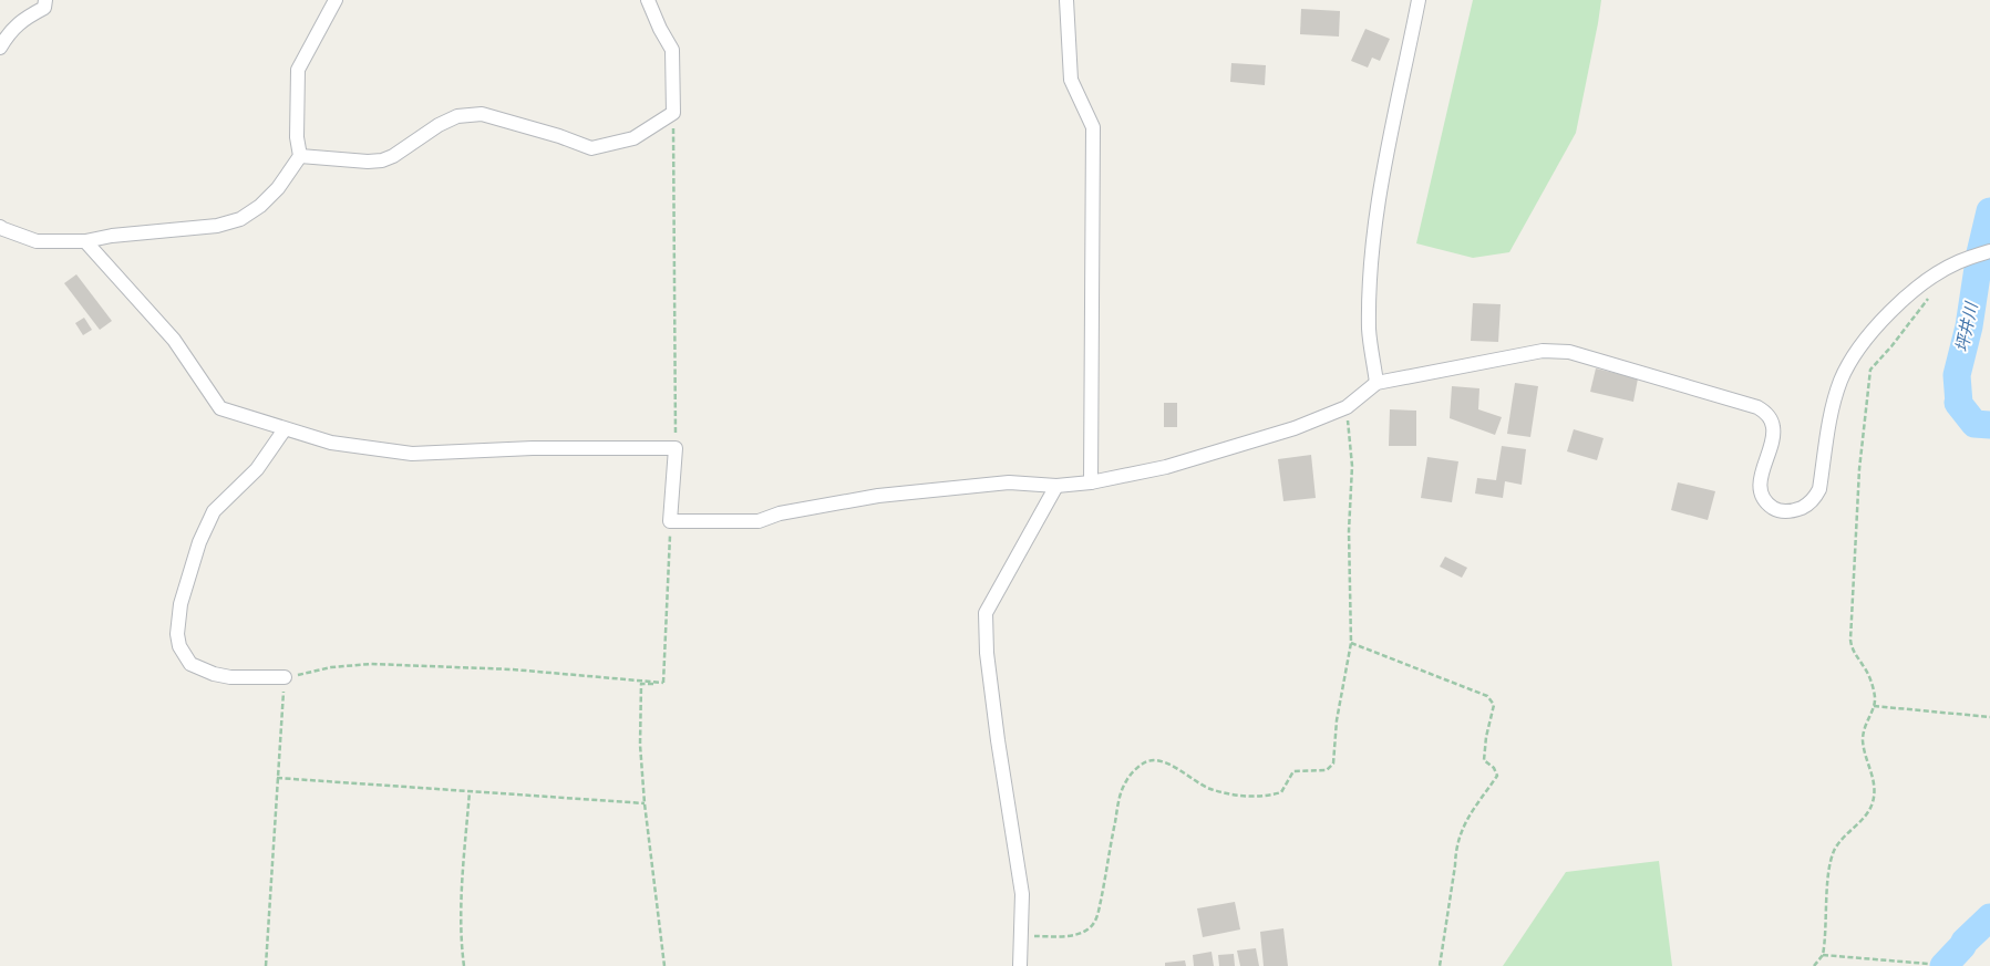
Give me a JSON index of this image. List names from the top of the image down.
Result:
{
  "water": ["坪井川"]
}
